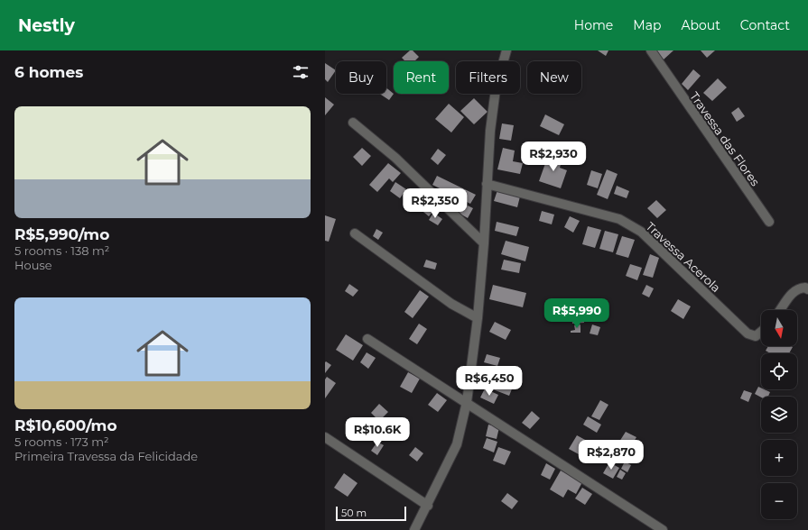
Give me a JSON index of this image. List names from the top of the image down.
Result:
{
  "streets": {
    "street": ["Travessa das Flores", "Travessa Acerola"]
  },
  "scale_bar": "50 m",
  "north": "bottom",
  "page": {
    "header": "Nestly",
    "nav": [
      "Home",
      "Map",
      "About",
      "Contact"
    ],
    "heading": "6 homes",
    "chip": [
      "Buy",
      "Rent",
      "Filters",
      "New"
    ],
    "list": [
      {
        "name": "R$5,990/mo",
        "note": "5 rooms · 138 m² · House"
      },
      {
        "name": "R$10,600/mo",
        "note": "5 rooms · 173 m² · Primeira Travessa da Felicidade"
      }
    ],
    "price": [
      "R$2,930",
      "R$2,350",
      "R$5,990",
      "R$6,450",
      "R$10.6K",
      "R$2,870"
    ],
    "map_buttons": ["+", "−"],
    "scale": "50 m"
  }
}
